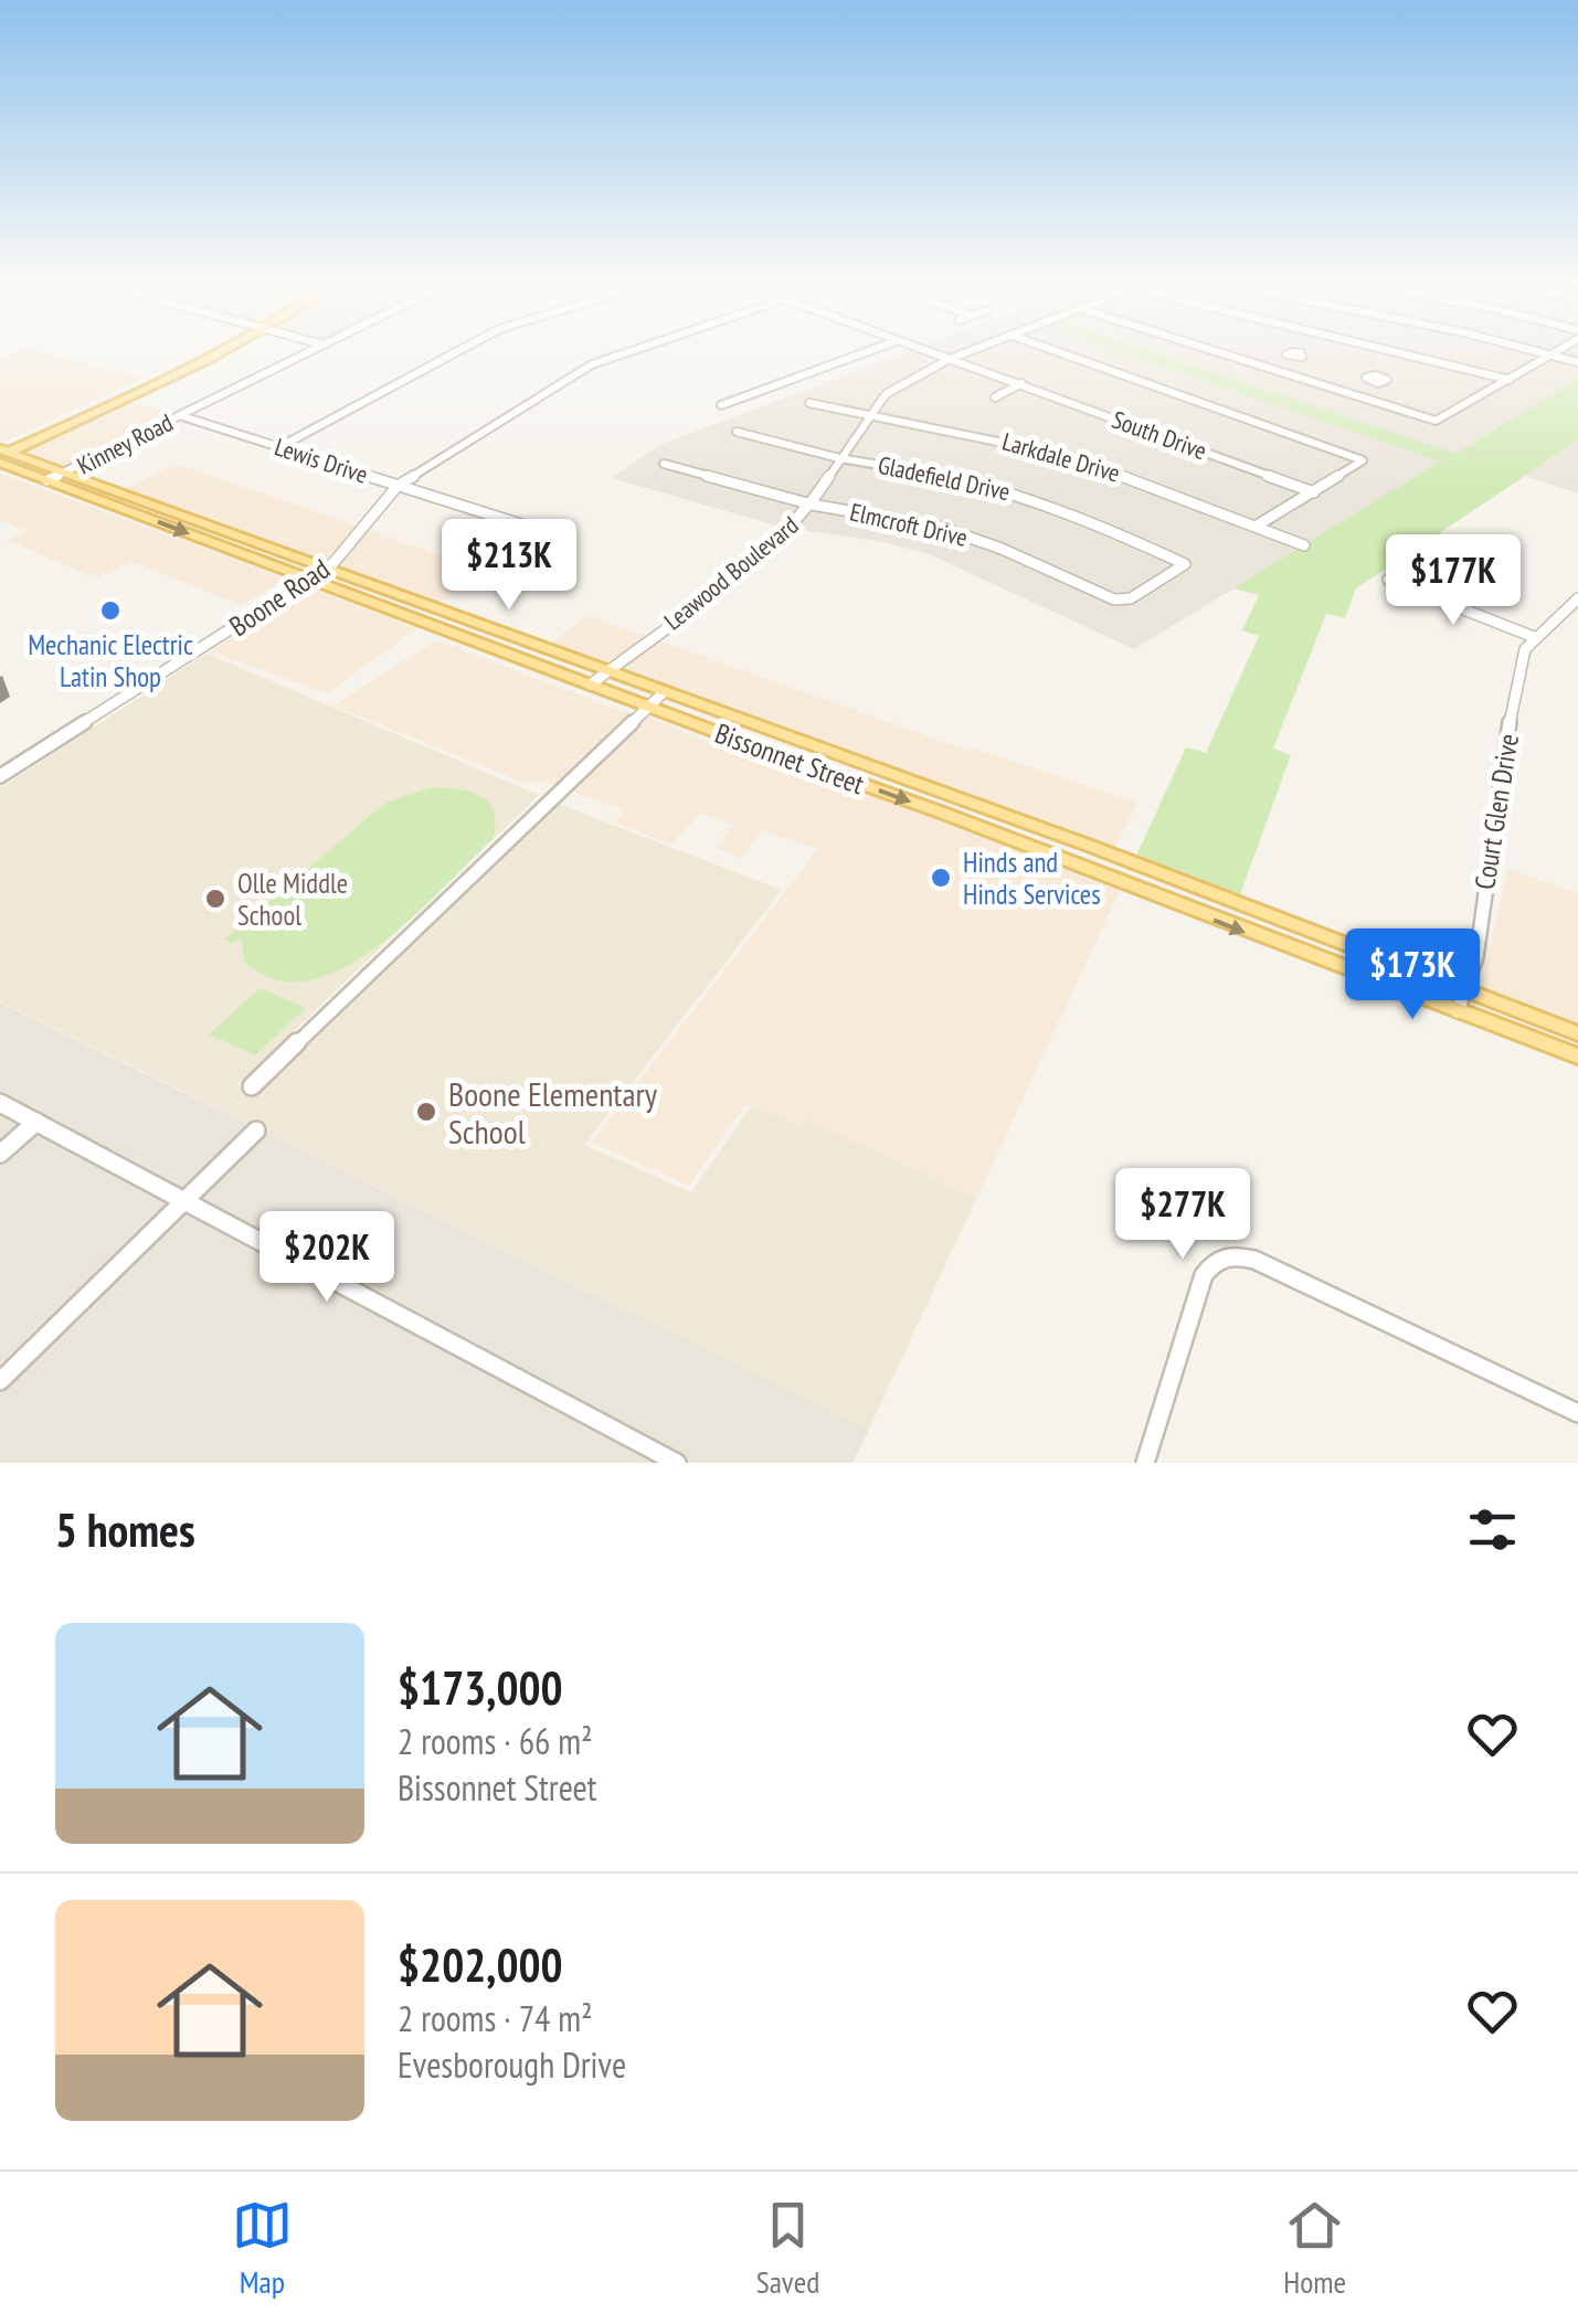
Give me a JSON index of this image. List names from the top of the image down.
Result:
{
  "streets": {
    "main road": ["Bissonnet Street"],
    "street": [
      "South Drive",
      "Kinney Road",
      "Larkdale Drive",
      "Lewis Drive",
      "Gladefield Drive",
      "Elmcroft Drive",
      "Leawood Boulevard",
      "Boone Road",
      "Court Glen Drive"
    ]
  },
  "crossings": [
    ["South Drive", "Leawood Boulevard"],
    ["Kinney Road", "Lewis Drive"],
    ["Kinney Road", "Bissonnet Street"],
    ["Larkdale Drive", "Leawood Boulevard"],
    ["Lewis Drive", "Boone Road"],
    ["Gladefield Drive", "Elmcroft Drive"],
    ["Gladefield Drive", "Leawood Boulevard"],
    ["Elmcroft Drive", "Leawood Boulevard"],
    ["Leawood Boulevard", "Bissonnet Street"],
    ["Boone Road", "Bissonnet Street"],
    ["Bissonnet Street", "Court Glen Drive"]
  ],
  "places": [
    "Mechanic Electric Latin Shop",
    "Hinds and Hinds Services",
    "Olle Middle School",
    "Boone Elementary School"
  ],
  "page": {
    "price": [
      "$213K",
      "$177K",
      "$173K",
      "$277K",
      "$202K"
    ],
    "heading": "5 homes",
    "list": [
      {
        "name": "$173,000",
        "note": "2 rooms · 66 m² · Bissonnet Street"
      },
      {
        "name": "$202,000",
        "note": "2 rooms · 74 m² · Evesborough Drive"
      }
    ],
    "tabs": ["Map", "Saved", "Home"]
  }
}
